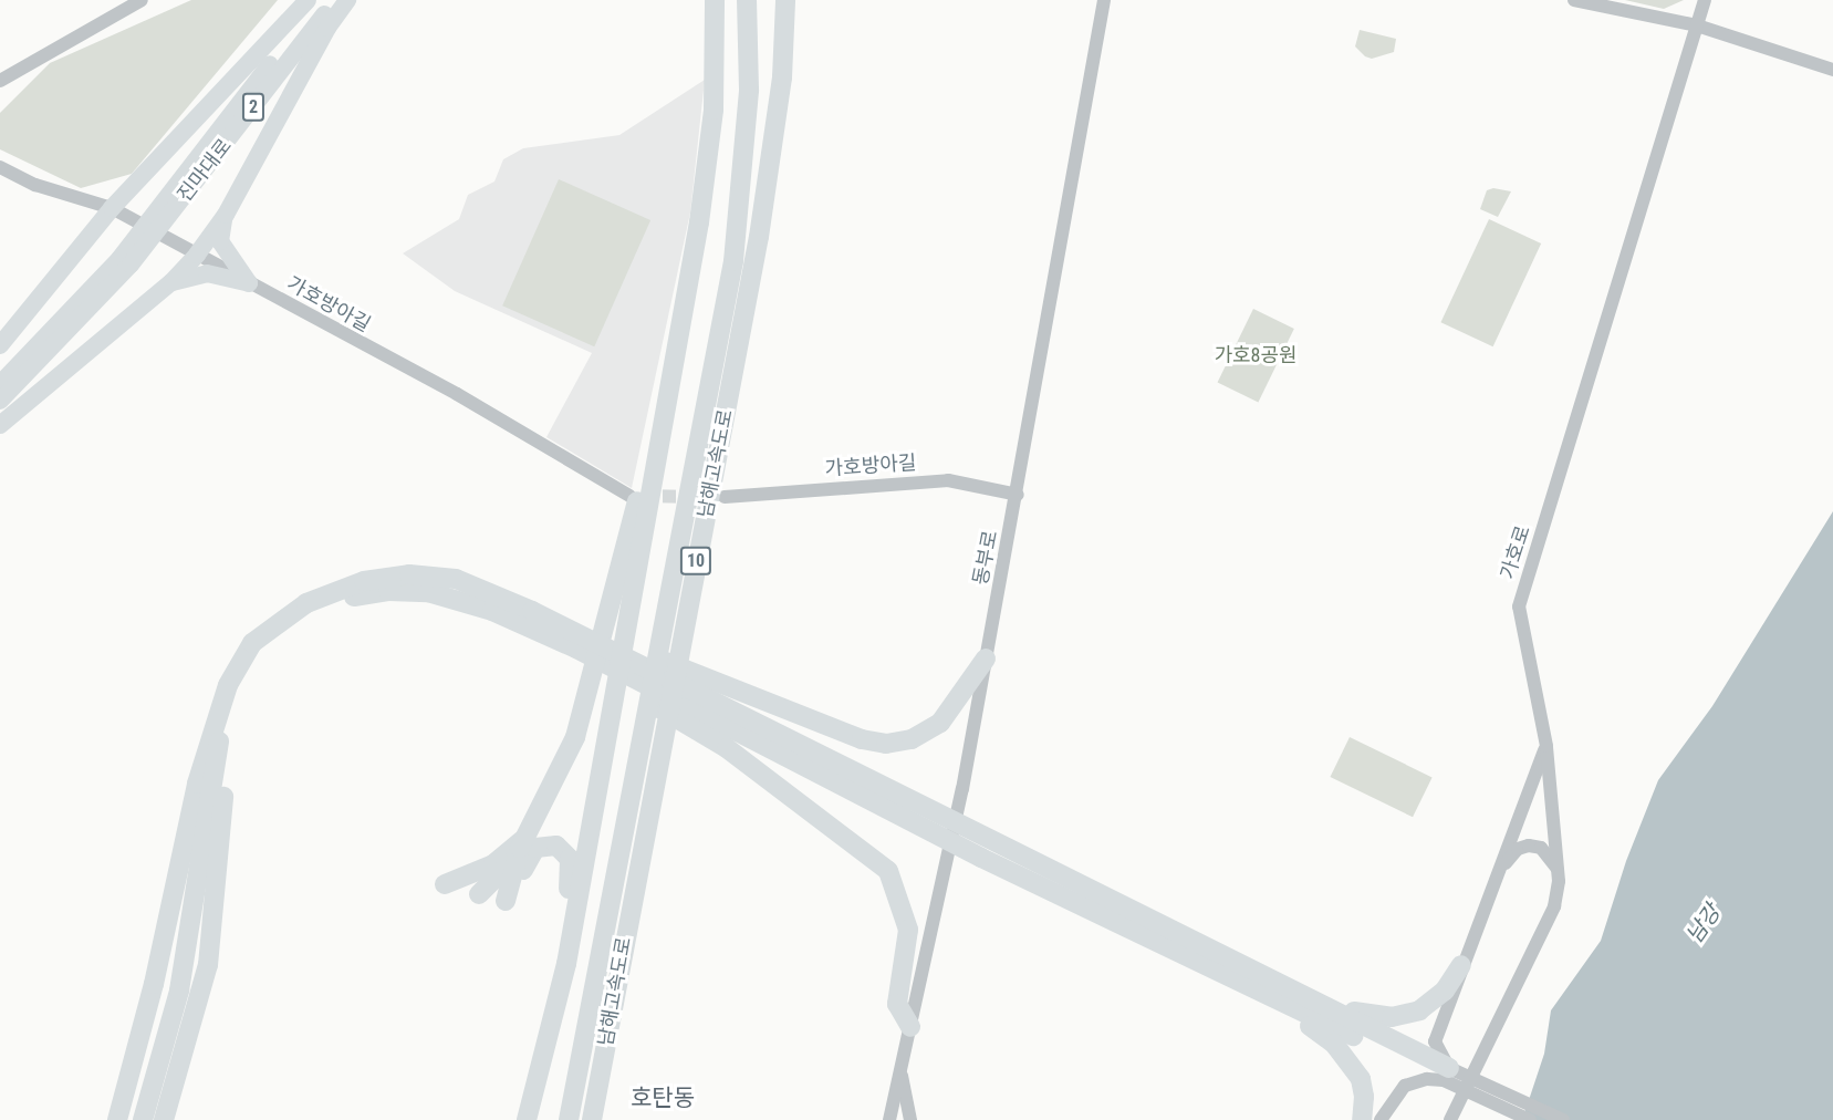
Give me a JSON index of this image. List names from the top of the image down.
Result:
{
  "streets": {
    "highway": [
      "2",
      "진마대로",
      "남해고속도로",
      "10"
    ],
    "street": ["가호방아길", "가호로", "동부로"]
  },
  "crossings": [
    ["2", "진마대로"],
    ["가호방아길", "동부로"]
  ],
  "districts": ["호탄동"],
  "water": ["남강"],
  "parks": ["가호8공원"]
}
